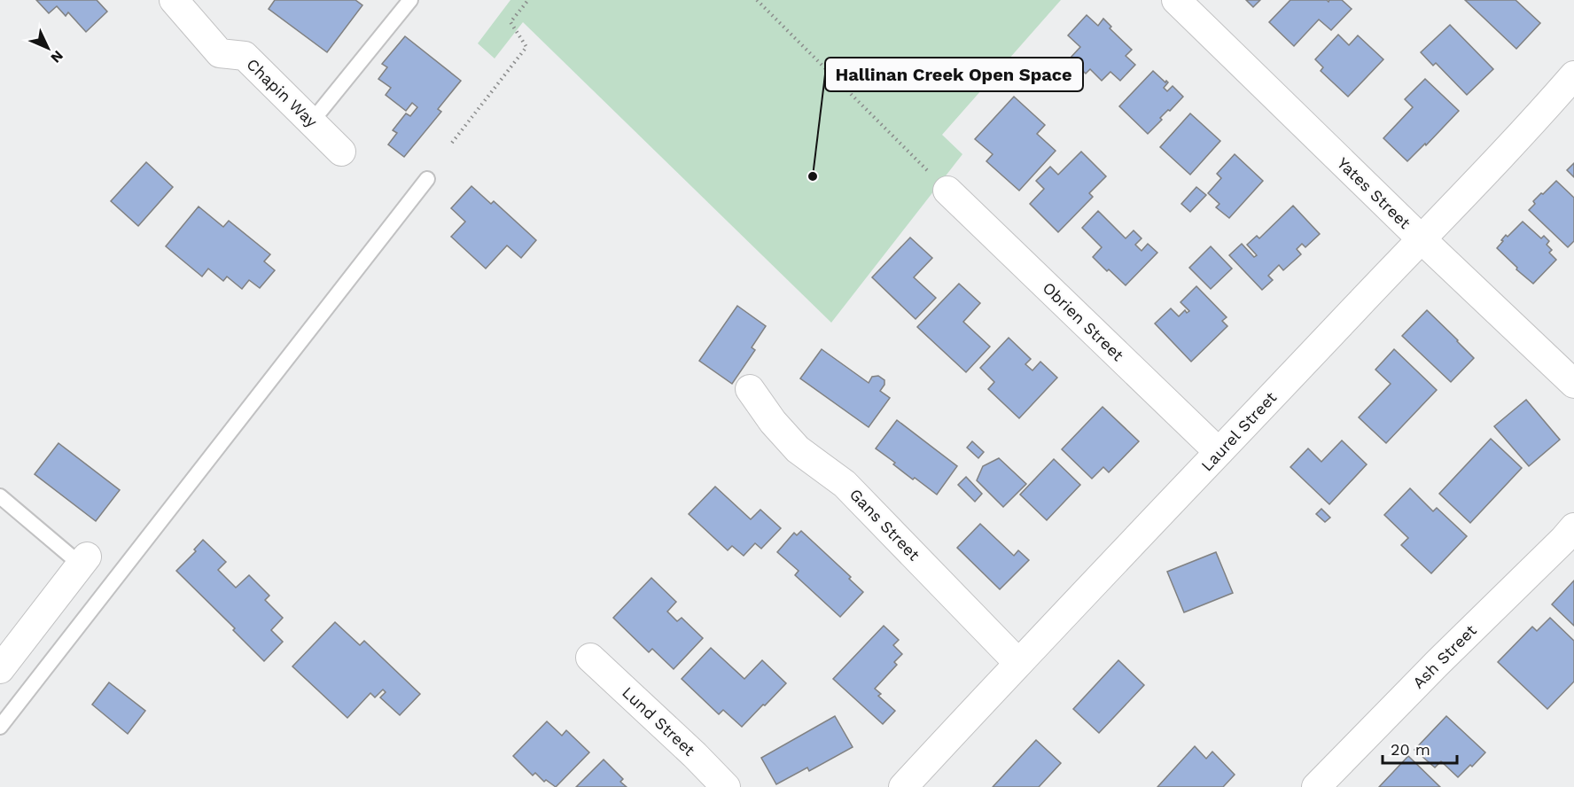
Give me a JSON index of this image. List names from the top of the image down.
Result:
{
  "streets": {
    "street": [
      "Chapin Way",
      "Yates Street",
      "Obrien Street",
      "Laurel Street",
      "Gans Street",
      "Ash Street",
      "Lund Street"
    ]
  },
  "crossings": [
    ["Yates Street", "Laurel Street"],
    ["Obrien Street", "Laurel Street"],
    ["Laurel Street", "Gans Street"]
  ],
  "places": ["Hallinan Creek Open Space"],
  "scale_bar": "20 m",
  "north": "bottom right"
}
